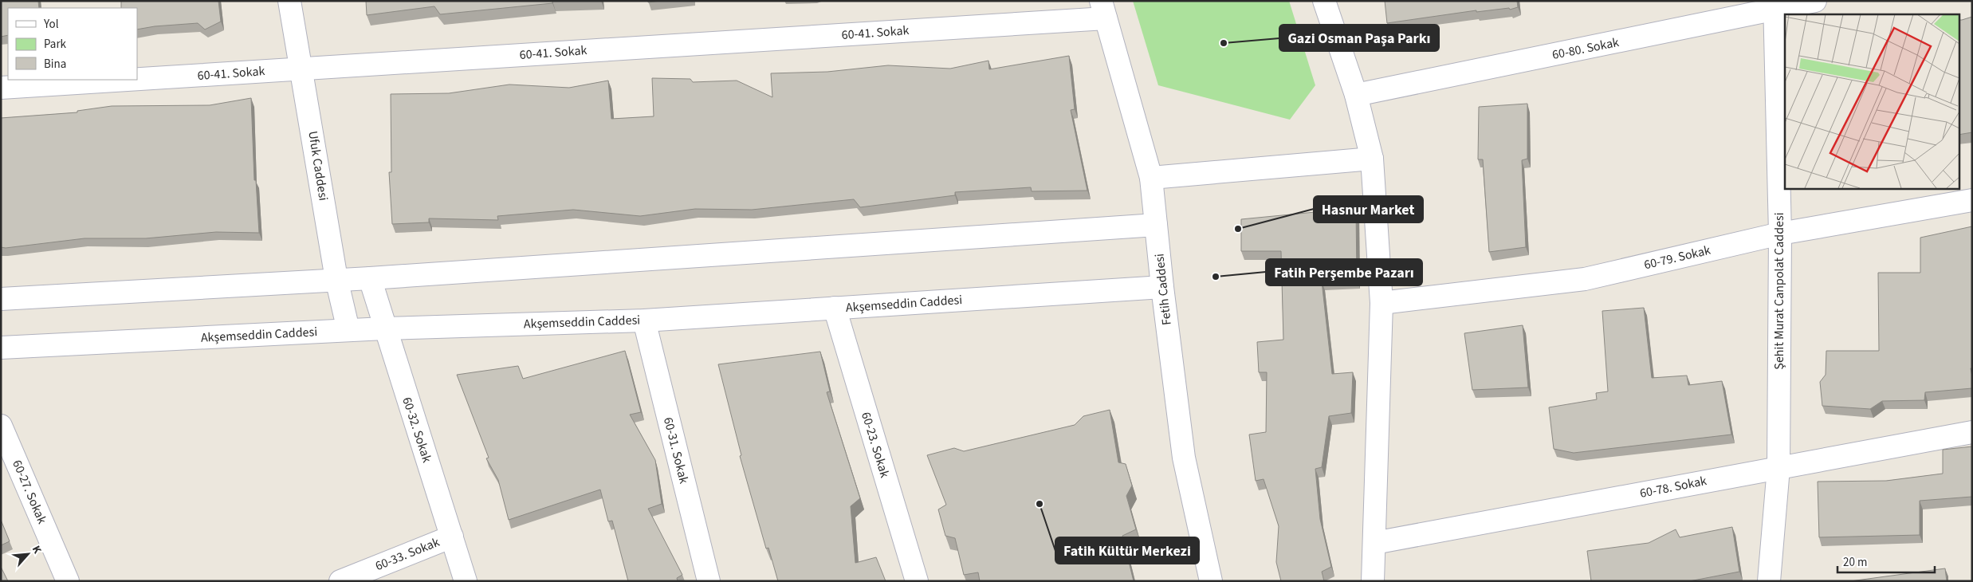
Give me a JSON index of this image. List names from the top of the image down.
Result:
{
  "streets": {
    "street": [
      "60-41. Sokak",
      "60-80. Sokak",
      "Ufuk Caddesi",
      "60-79. Sokak",
      "Fetih Caddesi",
      "Şehit Murat Canpolat Caddesi",
      "Akşemseddin Caddesi",
      "60-32. Sokak",
      "60-23. Sokak",
      "60-31. Sokak",
      "60-78. Sokak",
      "60-27. Sokak",
      "60-33. Sokak"
    ]
  },
  "crossings": [
    ["60-41. Sokak", "Ufuk Caddesi"],
    ["60-41. Sokak", "Fetih Caddesi"],
    ["60-80. Sokak", "Şehit Murat Canpolat Caddesi"],
    ["Ufuk Caddesi", "Akşemseddin Caddesi"],
    ["60-79. Sokak", "Şehit Murat Canpolat Caddesi"],
    ["Fetih Caddesi", "Akşemseddin Caddesi"],
    ["Şehit Murat Canpolat Caddesi", "60-78. Sokak"],
    ["Akşemseddin Caddesi", "60-32. Sokak"],
    ["Akşemseddin Caddesi", "60-23. Sokak"],
    ["Akşemseddin Caddesi", "60-31. Sokak"],
    ["60-32. Sokak", "60-33. Sokak"]
  ],
  "places": [
    "Gazi Osman Paşa Parkı",
    "Hasnur Market",
    "Fatih Perşembe Pazarı",
    "Fatih Kültür Merkezi"
  ],
  "legend": ["Yol", "Park", "Bina"],
  "scale_bar": "20 m",
  "north": "top right"
}
